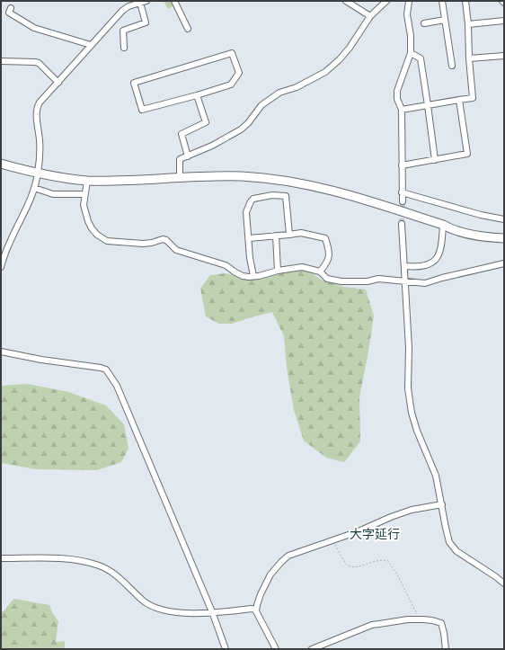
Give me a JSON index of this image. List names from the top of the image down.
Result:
{
  "districts": ["大字延行"]
}
